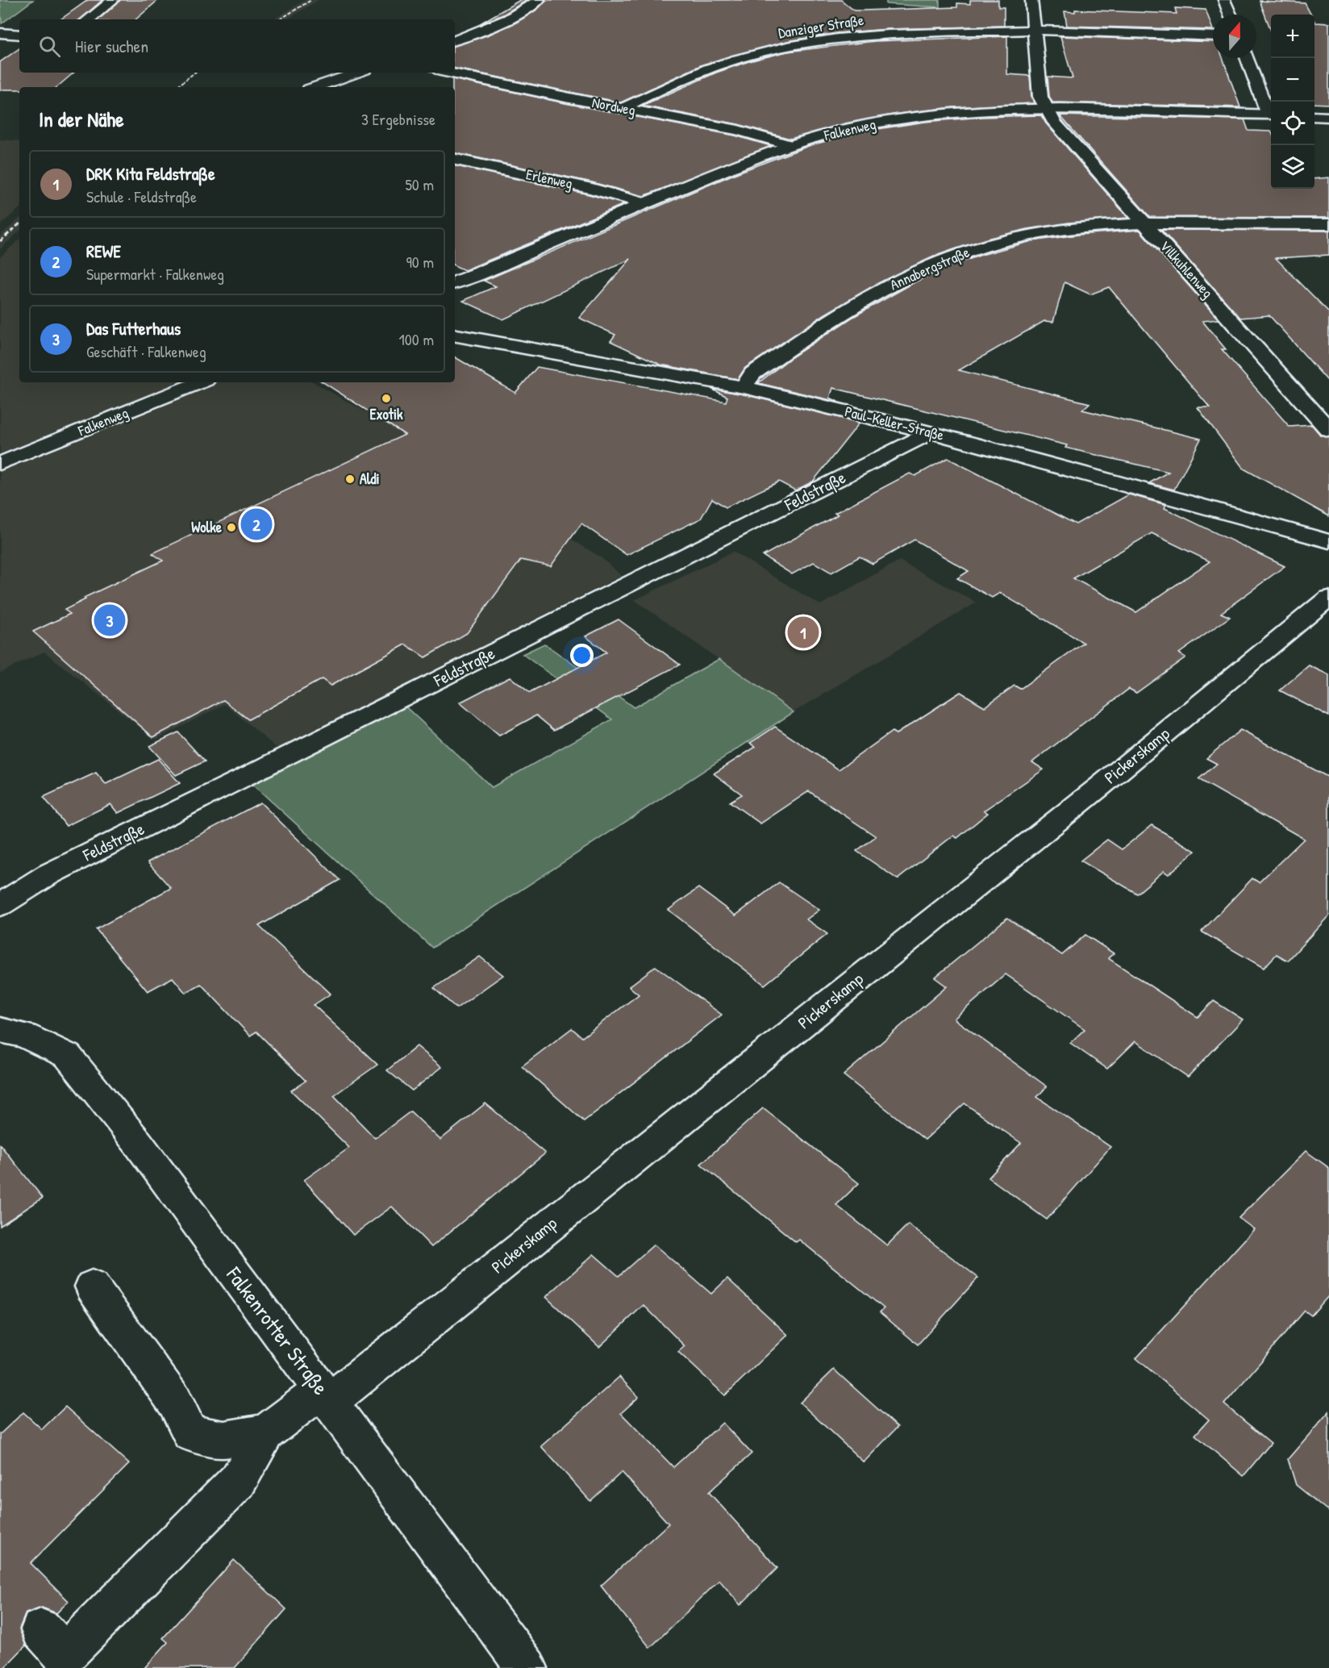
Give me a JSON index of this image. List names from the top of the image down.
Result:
{
  "streets": {
    "street": [
      "Danziger Straße",
      "Nordweg",
      "Falkenweg",
      "Erlenweg",
      "Annabergstraße",
      "Villkuhlenweg",
      "Paul-Keller-Straße",
      "Feldstraße",
      "Pickerskamp",
      "Falkenrotter Straße"
    ]
  },
  "crossings": [
    ["Danziger Straße", "Nordweg"],
    ["Danziger Straße", "Villkuhlenweg"],
    ["Nordweg", "Falkenweg"],
    ["Falkenweg", "Erlenweg"],
    ["Falkenweg", "Villkuhlenweg"],
    ["Annabergstraße", "Villkuhlenweg"],
    ["Annabergstraße", "Paul-Keller-Straße"],
    ["Paul-Keller-Straße", "Feldstraße"],
    ["Pickerskamp", "Falkenrotter Straße"]
  ],
  "places": ["Exotik", "Aldi", "Wolke"],
  "north": "top",
  "page": {
    "map_buttons": ["+", "−"],
    "search": "Hier suchen",
    "heading": ["In der Nähe", "3 Ergebnisse"],
    "list": [
      {
        "mark": "1",
        "name": "DRK Kita Feldstraße",
        "note": "Schule · Feldstraße",
        "value": "50 m"
      },
      {
        "mark": "2",
        "name": "REWE",
        "note": "Supermarkt · Falkenweg",
        "value": "90 m"
      },
      {
        "mark": "3",
        "name": "Das Futterhaus",
        "note": "Geschäft · Falkenweg",
        "value": "100 m"
      }
    ],
    "pins": ["2", "3", "1"]
  }
}
